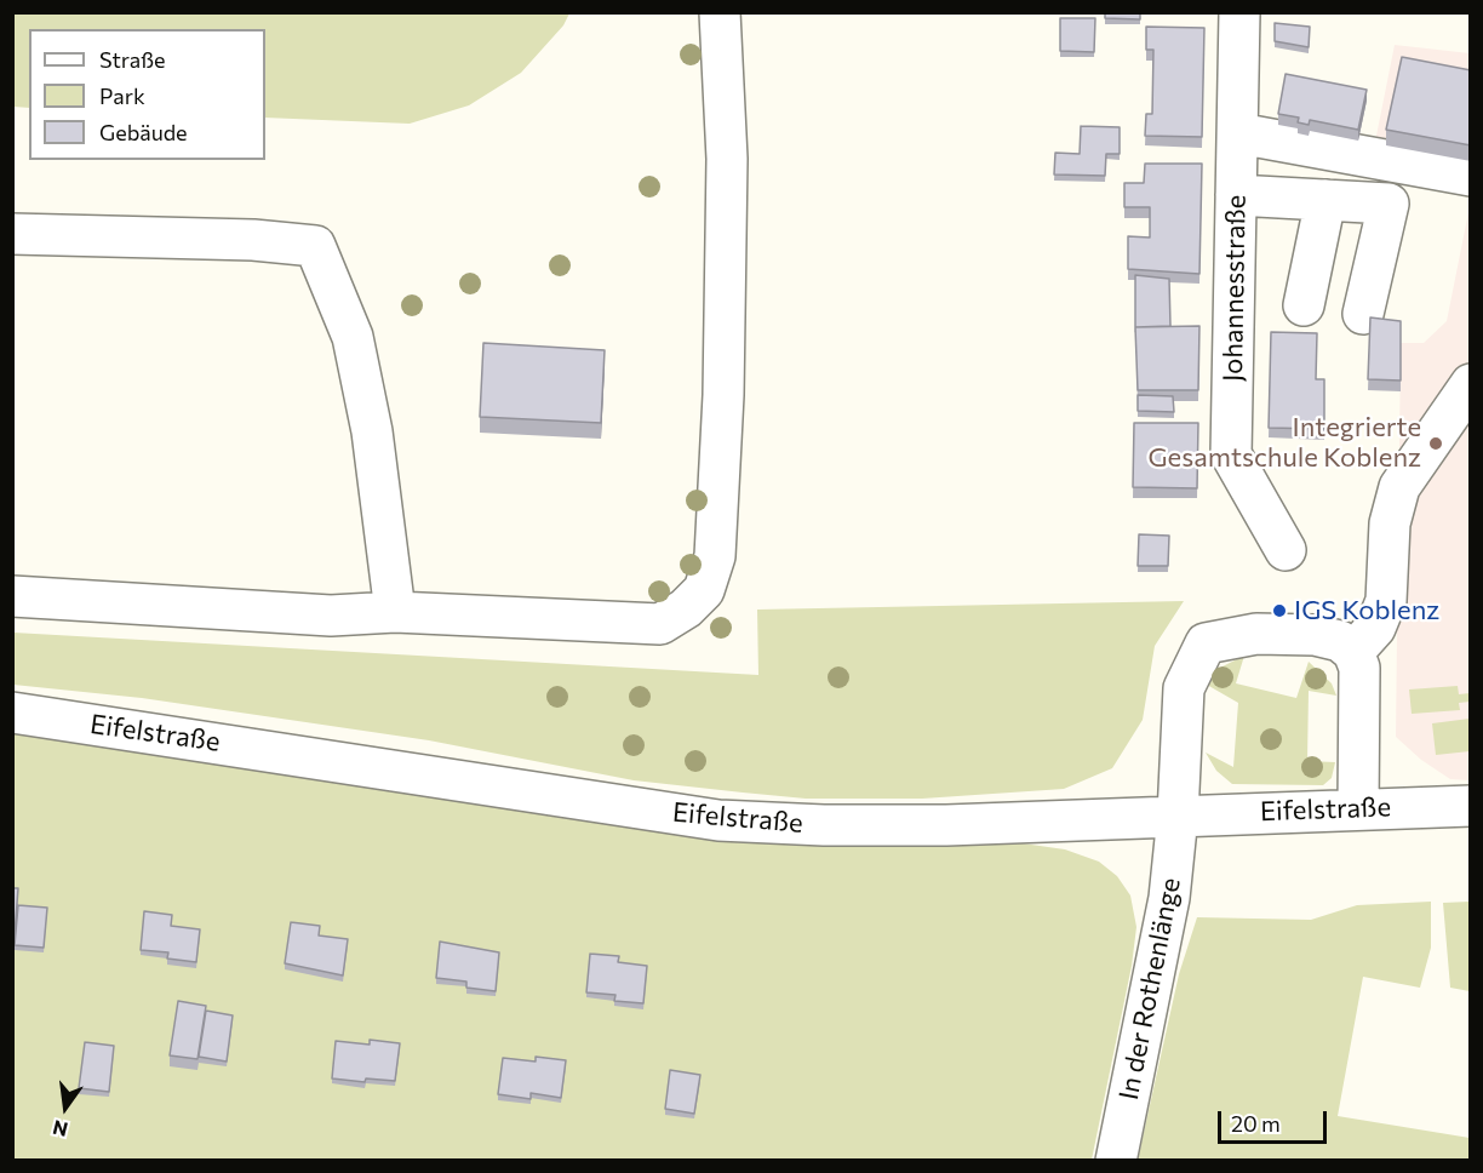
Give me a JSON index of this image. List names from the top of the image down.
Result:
{
  "streets": {
    "street": ["Johannesstraße", "Eifelstraße", "In der Rothenlänge"]
  },
  "crossings": [
    ["Eifelstraße", "In der Rothenlänge"]
  ],
  "places": ["Integrierte Gesamtschule Koblenz", "IGS Koblenz"],
  "legend": ["Straße", "Park", "Gebäude"],
  "scale_bar": "20 m",
  "north": "bottom"
}
